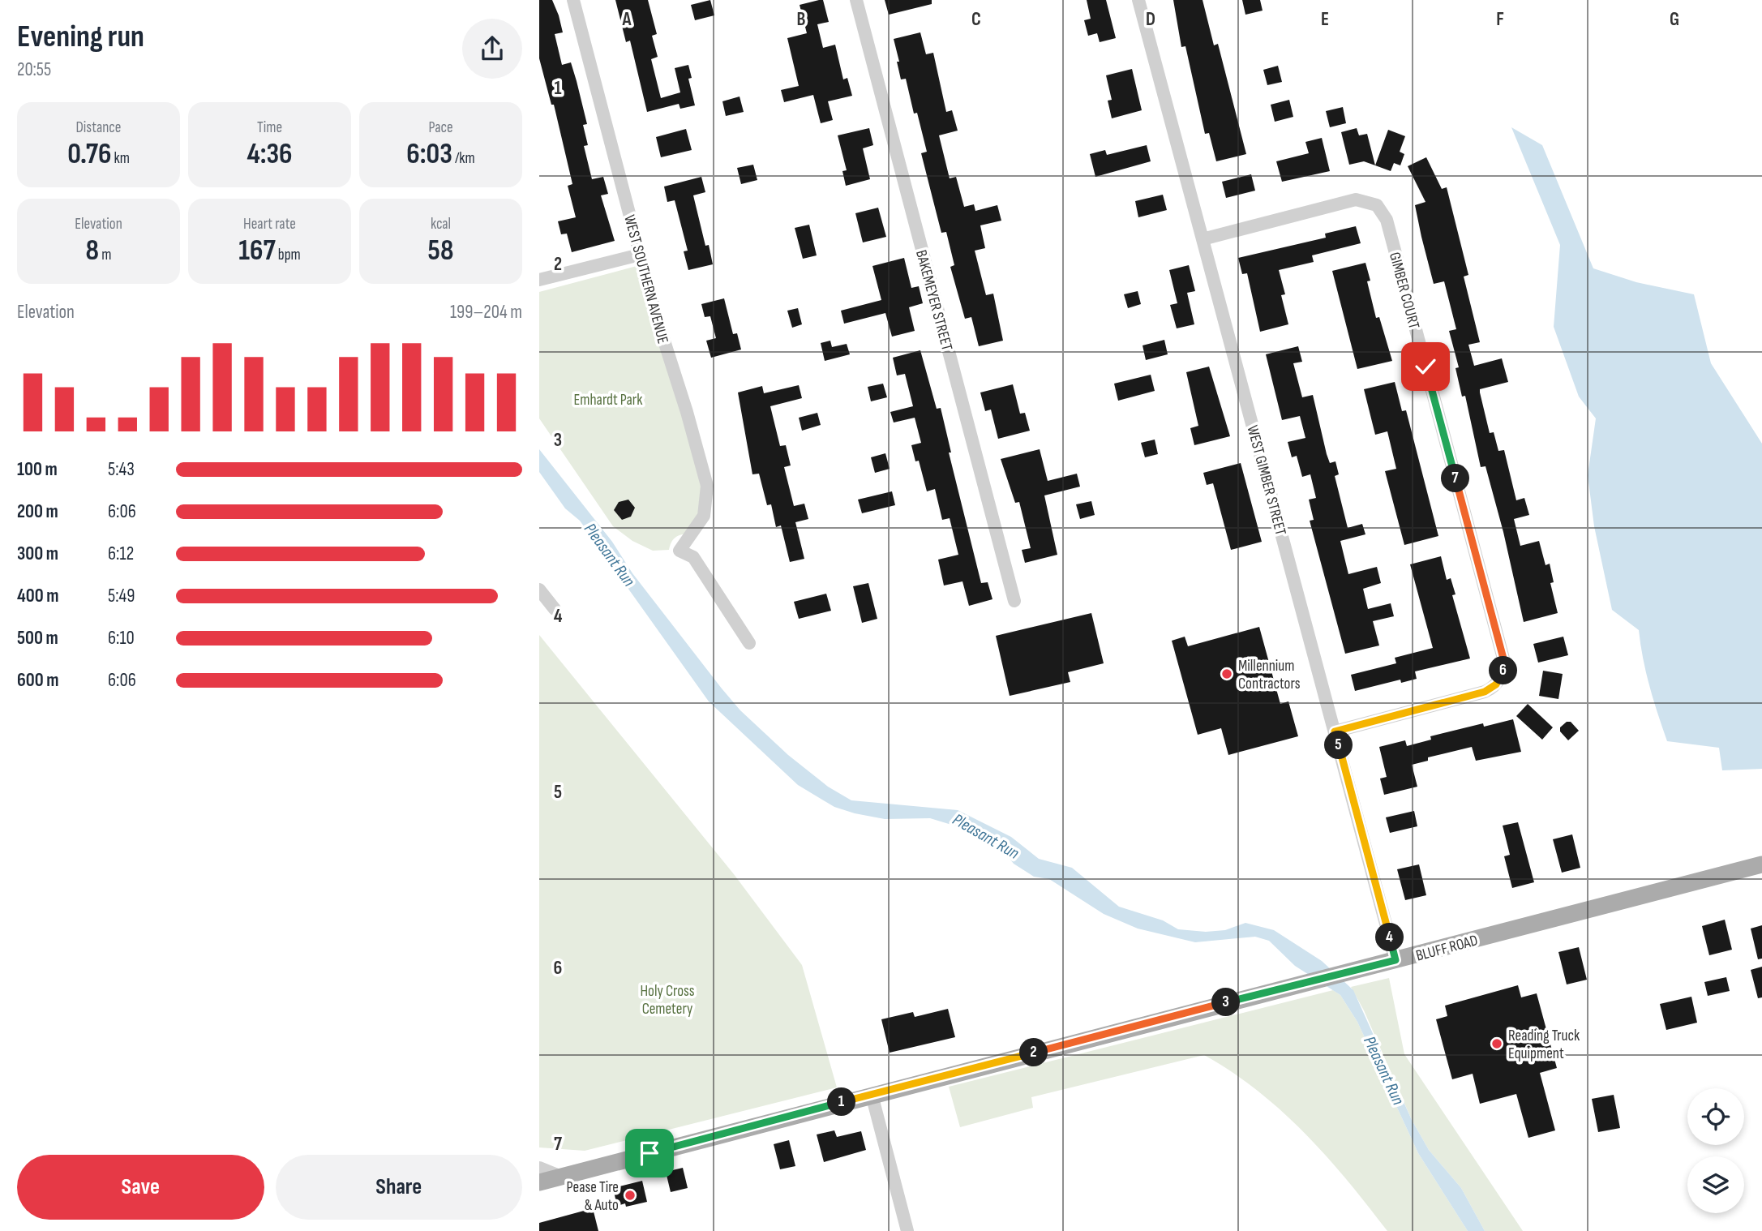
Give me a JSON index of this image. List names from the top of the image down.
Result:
{
  "streets": {
    "main road": ["BLUFF ROAD"],
    "street": [
      "WEST SOUTHERN AVENUE",
      "GIMBER COURT",
      "BAKEMEYER STREET",
      "WEST GIMBER STREET"
    ]
  },
  "crossings": [
    ["GIMBER COURT", "WEST GIMBER STREET"],
    ["WEST GIMBER STREET", "BLUFF ROAD"]
  ],
  "water": ["Pleasant Run"],
  "parks": ["Emhardt Park", "Holy Cross Cemetery"],
  "places": ["Millennium Contractors", "Reading Truck Equipment", "Pease Tire & Auto"],
  "page": {
    "heading": ["Evening run", "20:55"],
    "stats": [
      ["Distance", "0.76 km"],
      ["Time", "4:36"],
      ["Pace", "6:03 /km"],
      ["Elevation", "8 m"],
      ["Heart rate", "167 bpm"],
      ["kcal", "58"]
    ],
    "chart": ["Elevation", "199–204 m"],
    "list": [
      {
        "name": "100 m",
        "note": "5:43"
      },
      {
        "name": "200 m",
        "note": "6:06"
      },
      {
        "name": "300 m",
        "note": "6:12"
      },
      {
        "name": "400 m",
        "note": "5:49"
      },
      {
        "name": "500 m",
        "note": "6:10"
      },
      {
        "name": "600 m",
        "note": "6:06"
      }
    ],
    "pins": [
      "7",
      "6",
      "5",
      "4",
      "3",
      "2",
      "1"
    ],
    "buttons": ["Save", "Share"]
  },
  "grid": {
    "columns": [
      "A",
      "B",
      "C",
      "D",
      "E",
      "F",
      "G"
    ],
    "rows": [
      "1",
      "2",
      "3",
      "4",
      "5",
      "6",
      "7"
    ]
  }
}
